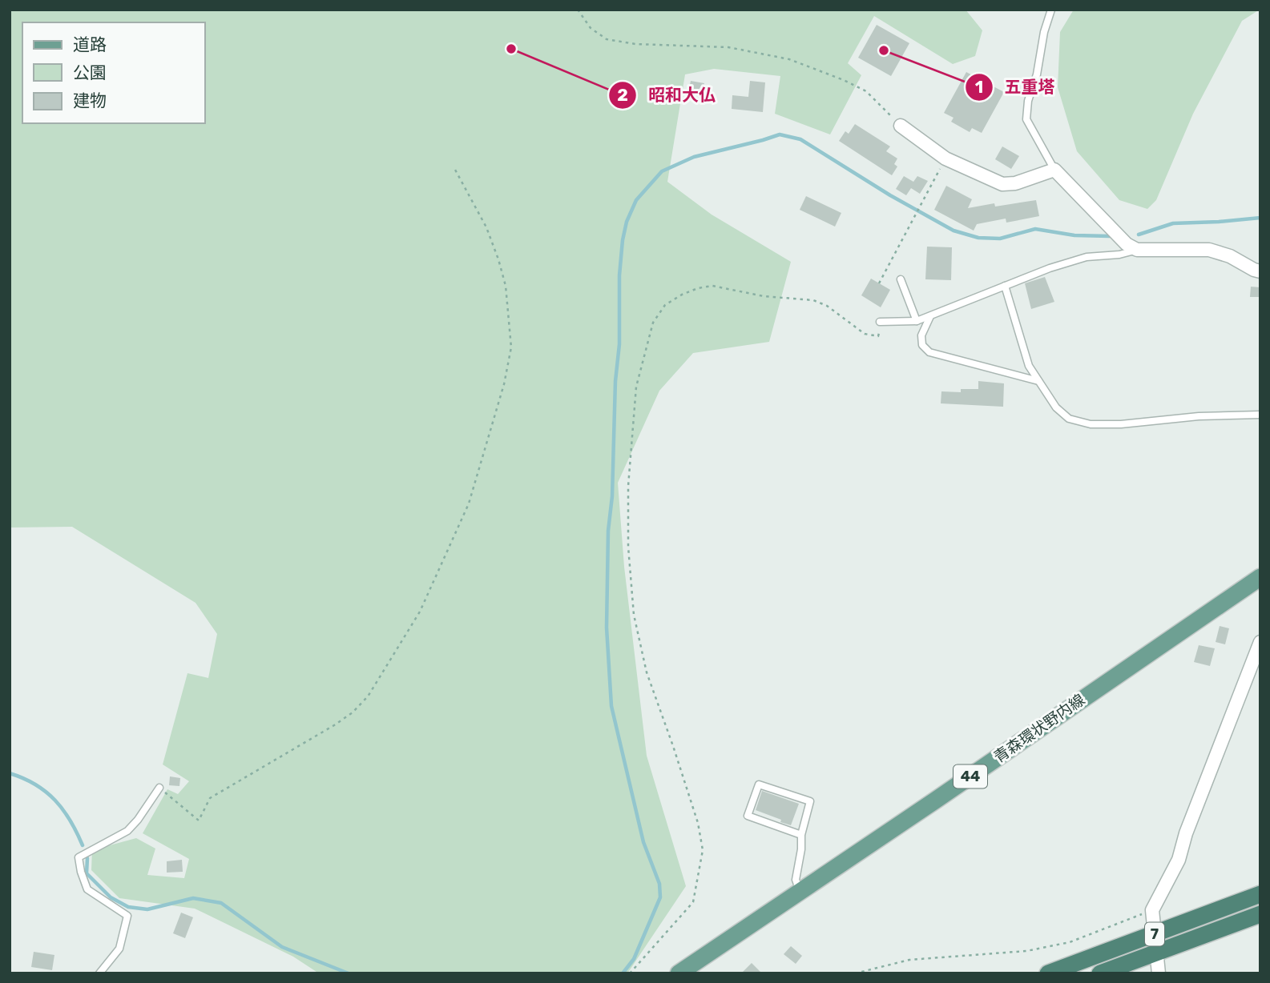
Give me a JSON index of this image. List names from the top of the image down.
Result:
{
  "streets": {
    "highway": ["7"],
    "main road": ["青森環状野内線", "44"]
  },
  "places": ["昭和大仏", "五重塔"],
  "legend": ["道路", "公園", "建物"]
}
